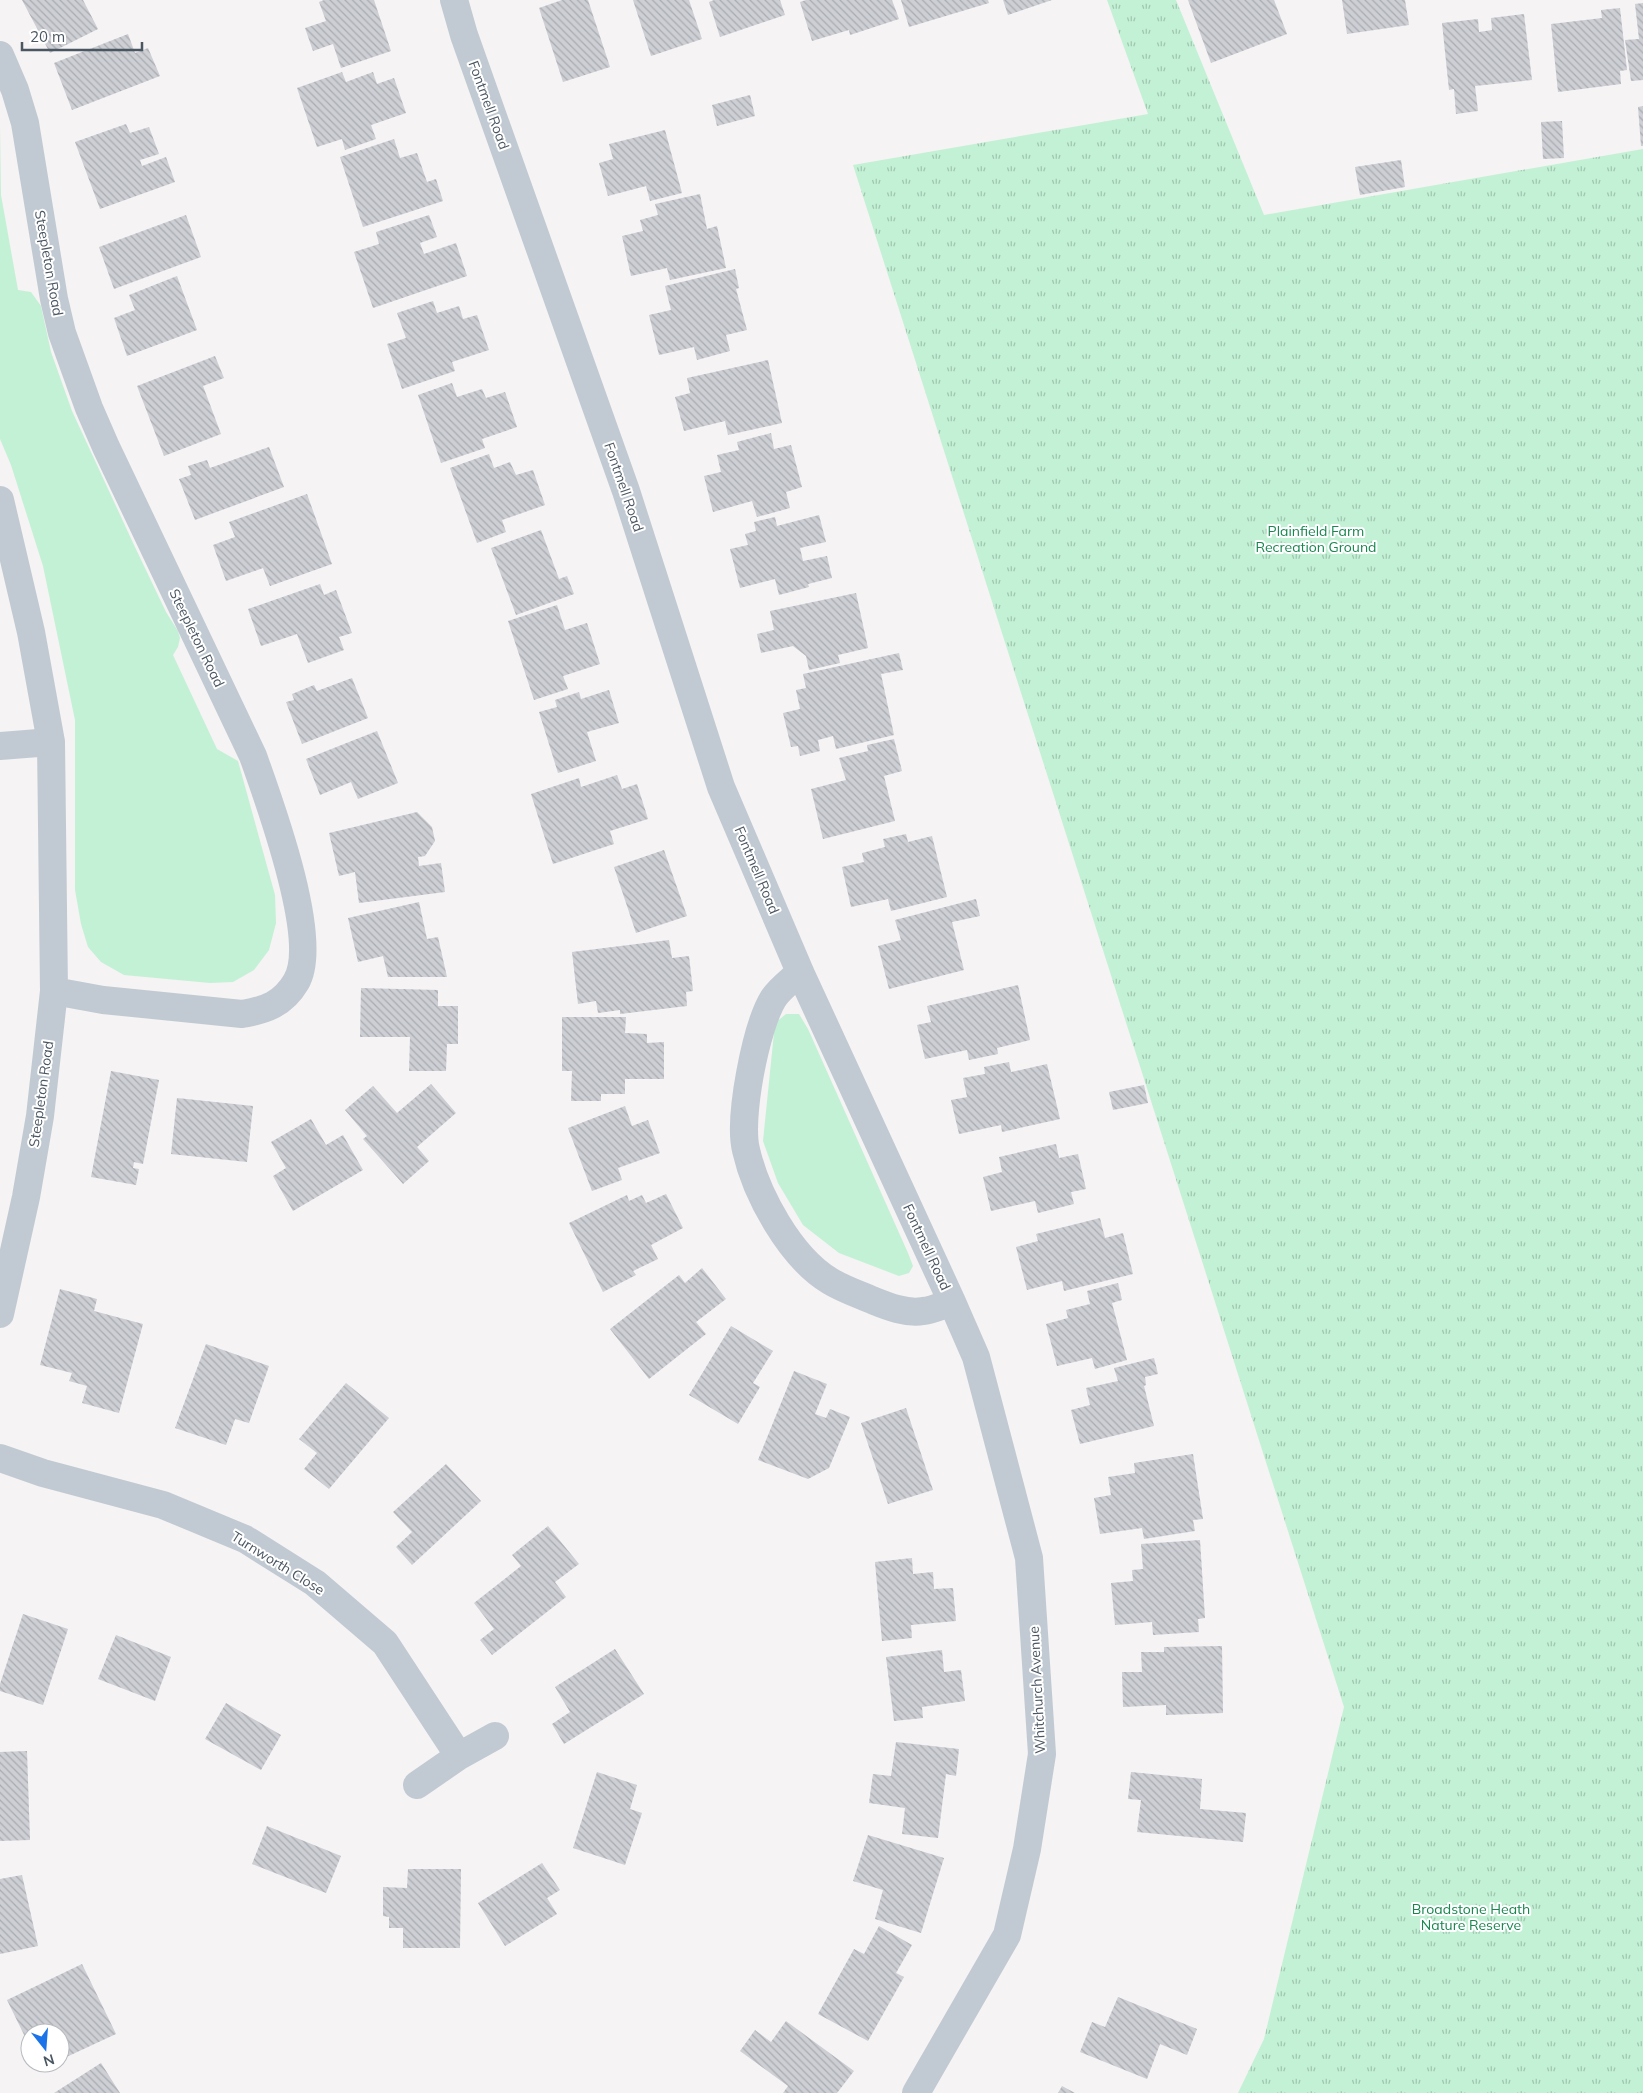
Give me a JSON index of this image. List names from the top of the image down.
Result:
{
  "streets": {
    "street": [
      "Fontmell Road",
      "Steepleton Road",
      "Turnworth Close",
      "Whitchurch Avenue"
    ]
  },
  "crossings": [
    ["Fontmell Road", "Whitchurch Avenue"]
  ],
  "parks": ["Plainfield Farm Recreation Ground", "Broadstone Heath Nature Reserve"],
  "scale_bar": "20 m",
  "north": "bottom"
}
